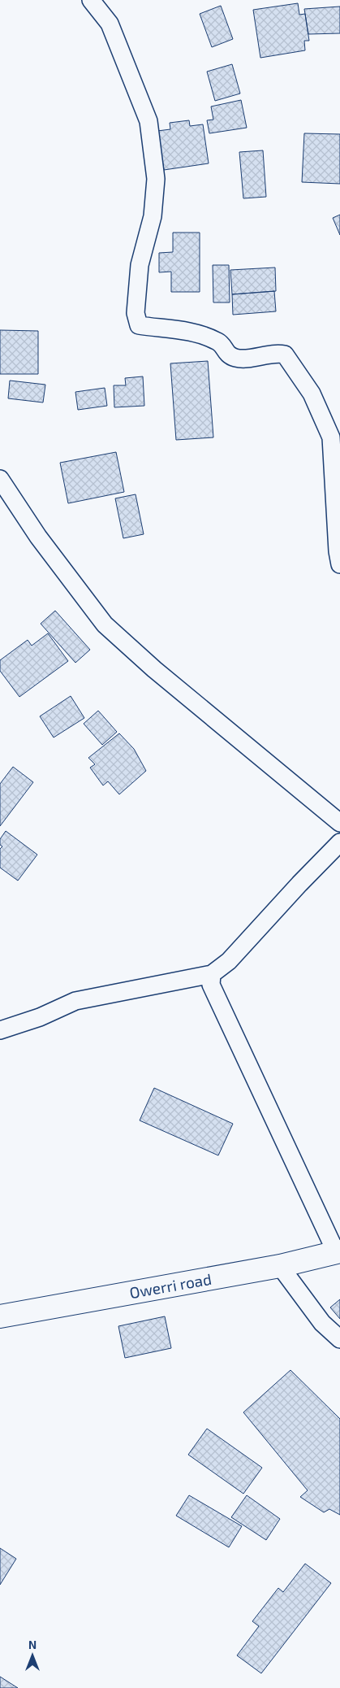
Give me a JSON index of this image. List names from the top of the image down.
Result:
{
  "streets": {
    "main road": ["Owerri road"]
  },
  "north": "top"
}
